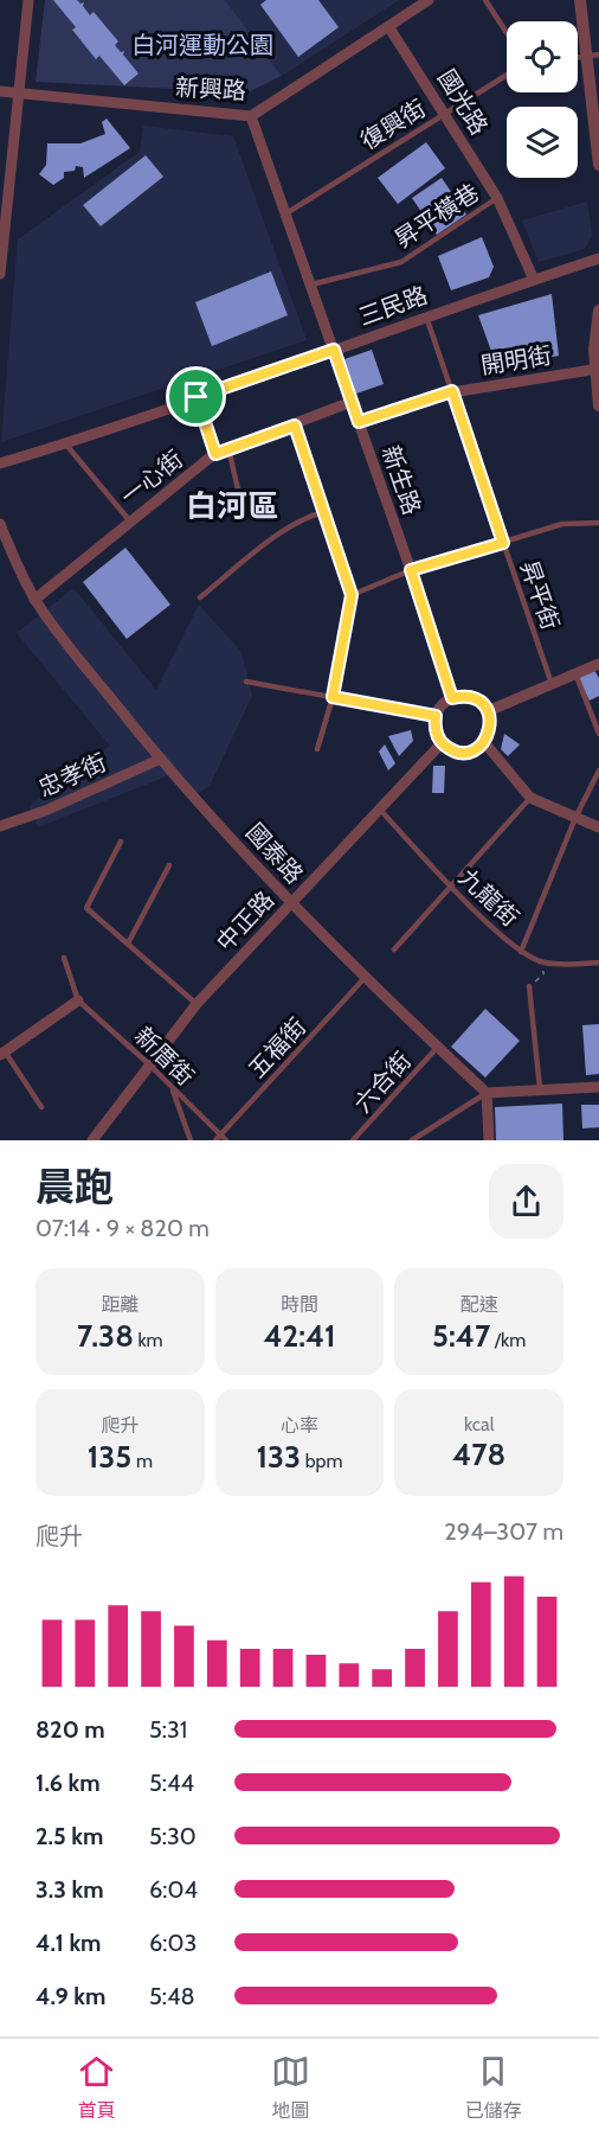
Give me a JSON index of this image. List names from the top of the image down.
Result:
{
  "streets": {
    "street": [
      "新興路",
      "國光路",
      "三民路",
      "開明街",
      "一心街",
      "新生路",
      "忠孝街",
      "國泰路",
      "中正路"
    ],
    "lane": [
      "復興街",
      "昇平橫巷",
      "昇平街",
      "九龍街",
      "五福街",
      "新厝街",
      "六合街"
    ]
  },
  "crossings": [
    ["新興路", "國光路"],
    ["新興路", "新生路"],
    ["國光路", "復興街"],
    ["國光路", "昇平橫巷"],
    ["國光路", "三民路"],
    ["復興街", "新生路"],
    ["昇平橫巷", "新生路"],
    ["三民路", "新生路"],
    ["三民路", "昇平街"],
    ["開明街", "新生路"],
    ["開明街", "昇平街"],
    ["一心街", "新生路"],
    ["一心街", "國泰路"],
    ["新生路", "中正路"],
    ["忠孝街", "國泰路"],
    ["國泰路", "中正路"],
    ["國泰路", "五福街"],
    ["國泰路", "六合街"],
    ["九龍街", "中正路"],
    ["中正路", "新厝街"],
    ["五福街", "新厝街"]
  ],
  "districts": ["白河區"],
  "parks": ["白河運動公園"],
  "page": {
    "heading": ["晨跑", "07:14 · 9 × 820 m"],
    "stats": [
      ["距離", "7.38 km"],
      ["時間", "42:41"],
      ["配速", "5:47 /km"],
      ["爬升", "135 m"],
      ["心率", "133 bpm"],
      ["kcal", "478"]
    ],
    "chart": ["爬升", "294–307 m"],
    "list": [
      {
        "name": "820 m",
        "note": "5:31"
      },
      {
        "name": "1.6 km",
        "note": "5:44"
      },
      {
        "name": "2.5 km",
        "note": "5:30"
      },
      {
        "name": "3.3 km",
        "note": "6:04"
      },
      {
        "name": "4.1 km",
        "note": "6:03"
      },
      {
        "name": "4.9 km",
        "note": "5:48"
      }
    ],
    "tabs": ["首頁", "地圖", "已儲存"]
  }
}
